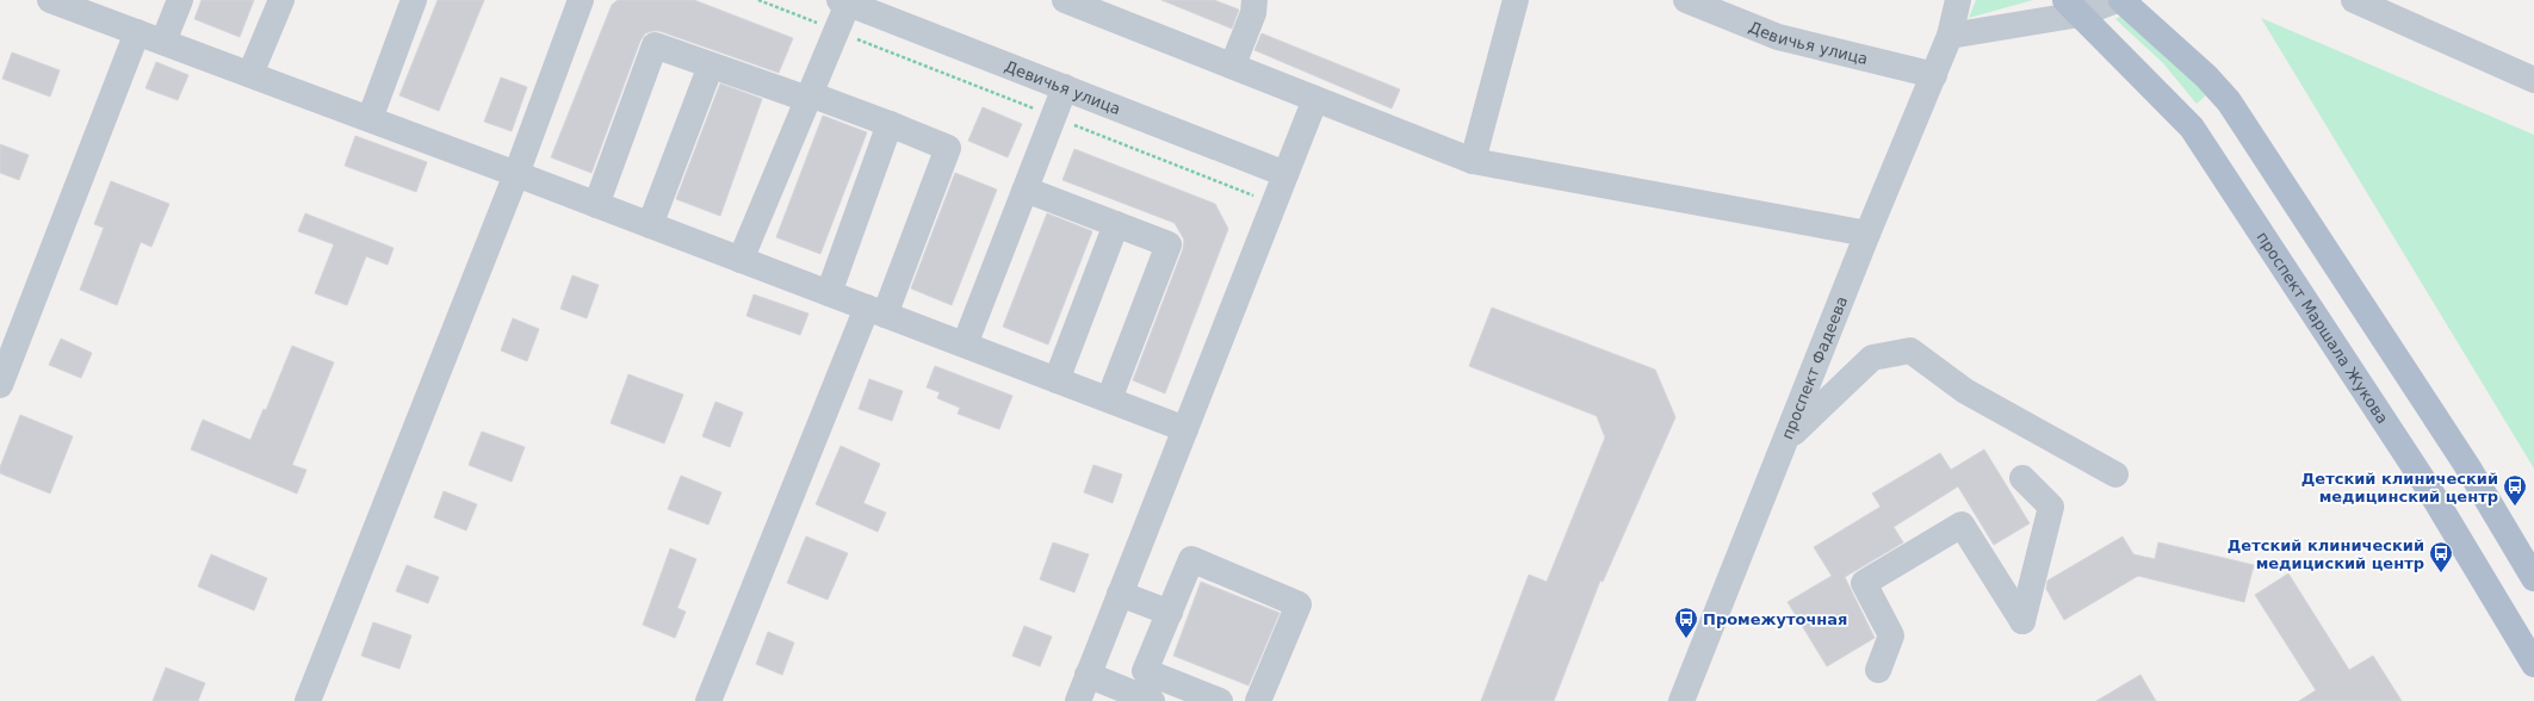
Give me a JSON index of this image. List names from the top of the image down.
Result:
{
  "streets": {
    "main road": ["проспект Маршала Жукова"],
    "street": ["Девичья улица", "проспект Фадеева"]
  },
  "crossings": [
    ["Девичья улица", "проспект Фадеева"]
  ],
  "places": {
    "bus stop": ["Детский клинический медицинский центр", "Детский клинический медициский центр", "Промежуточная"]
  }
}
